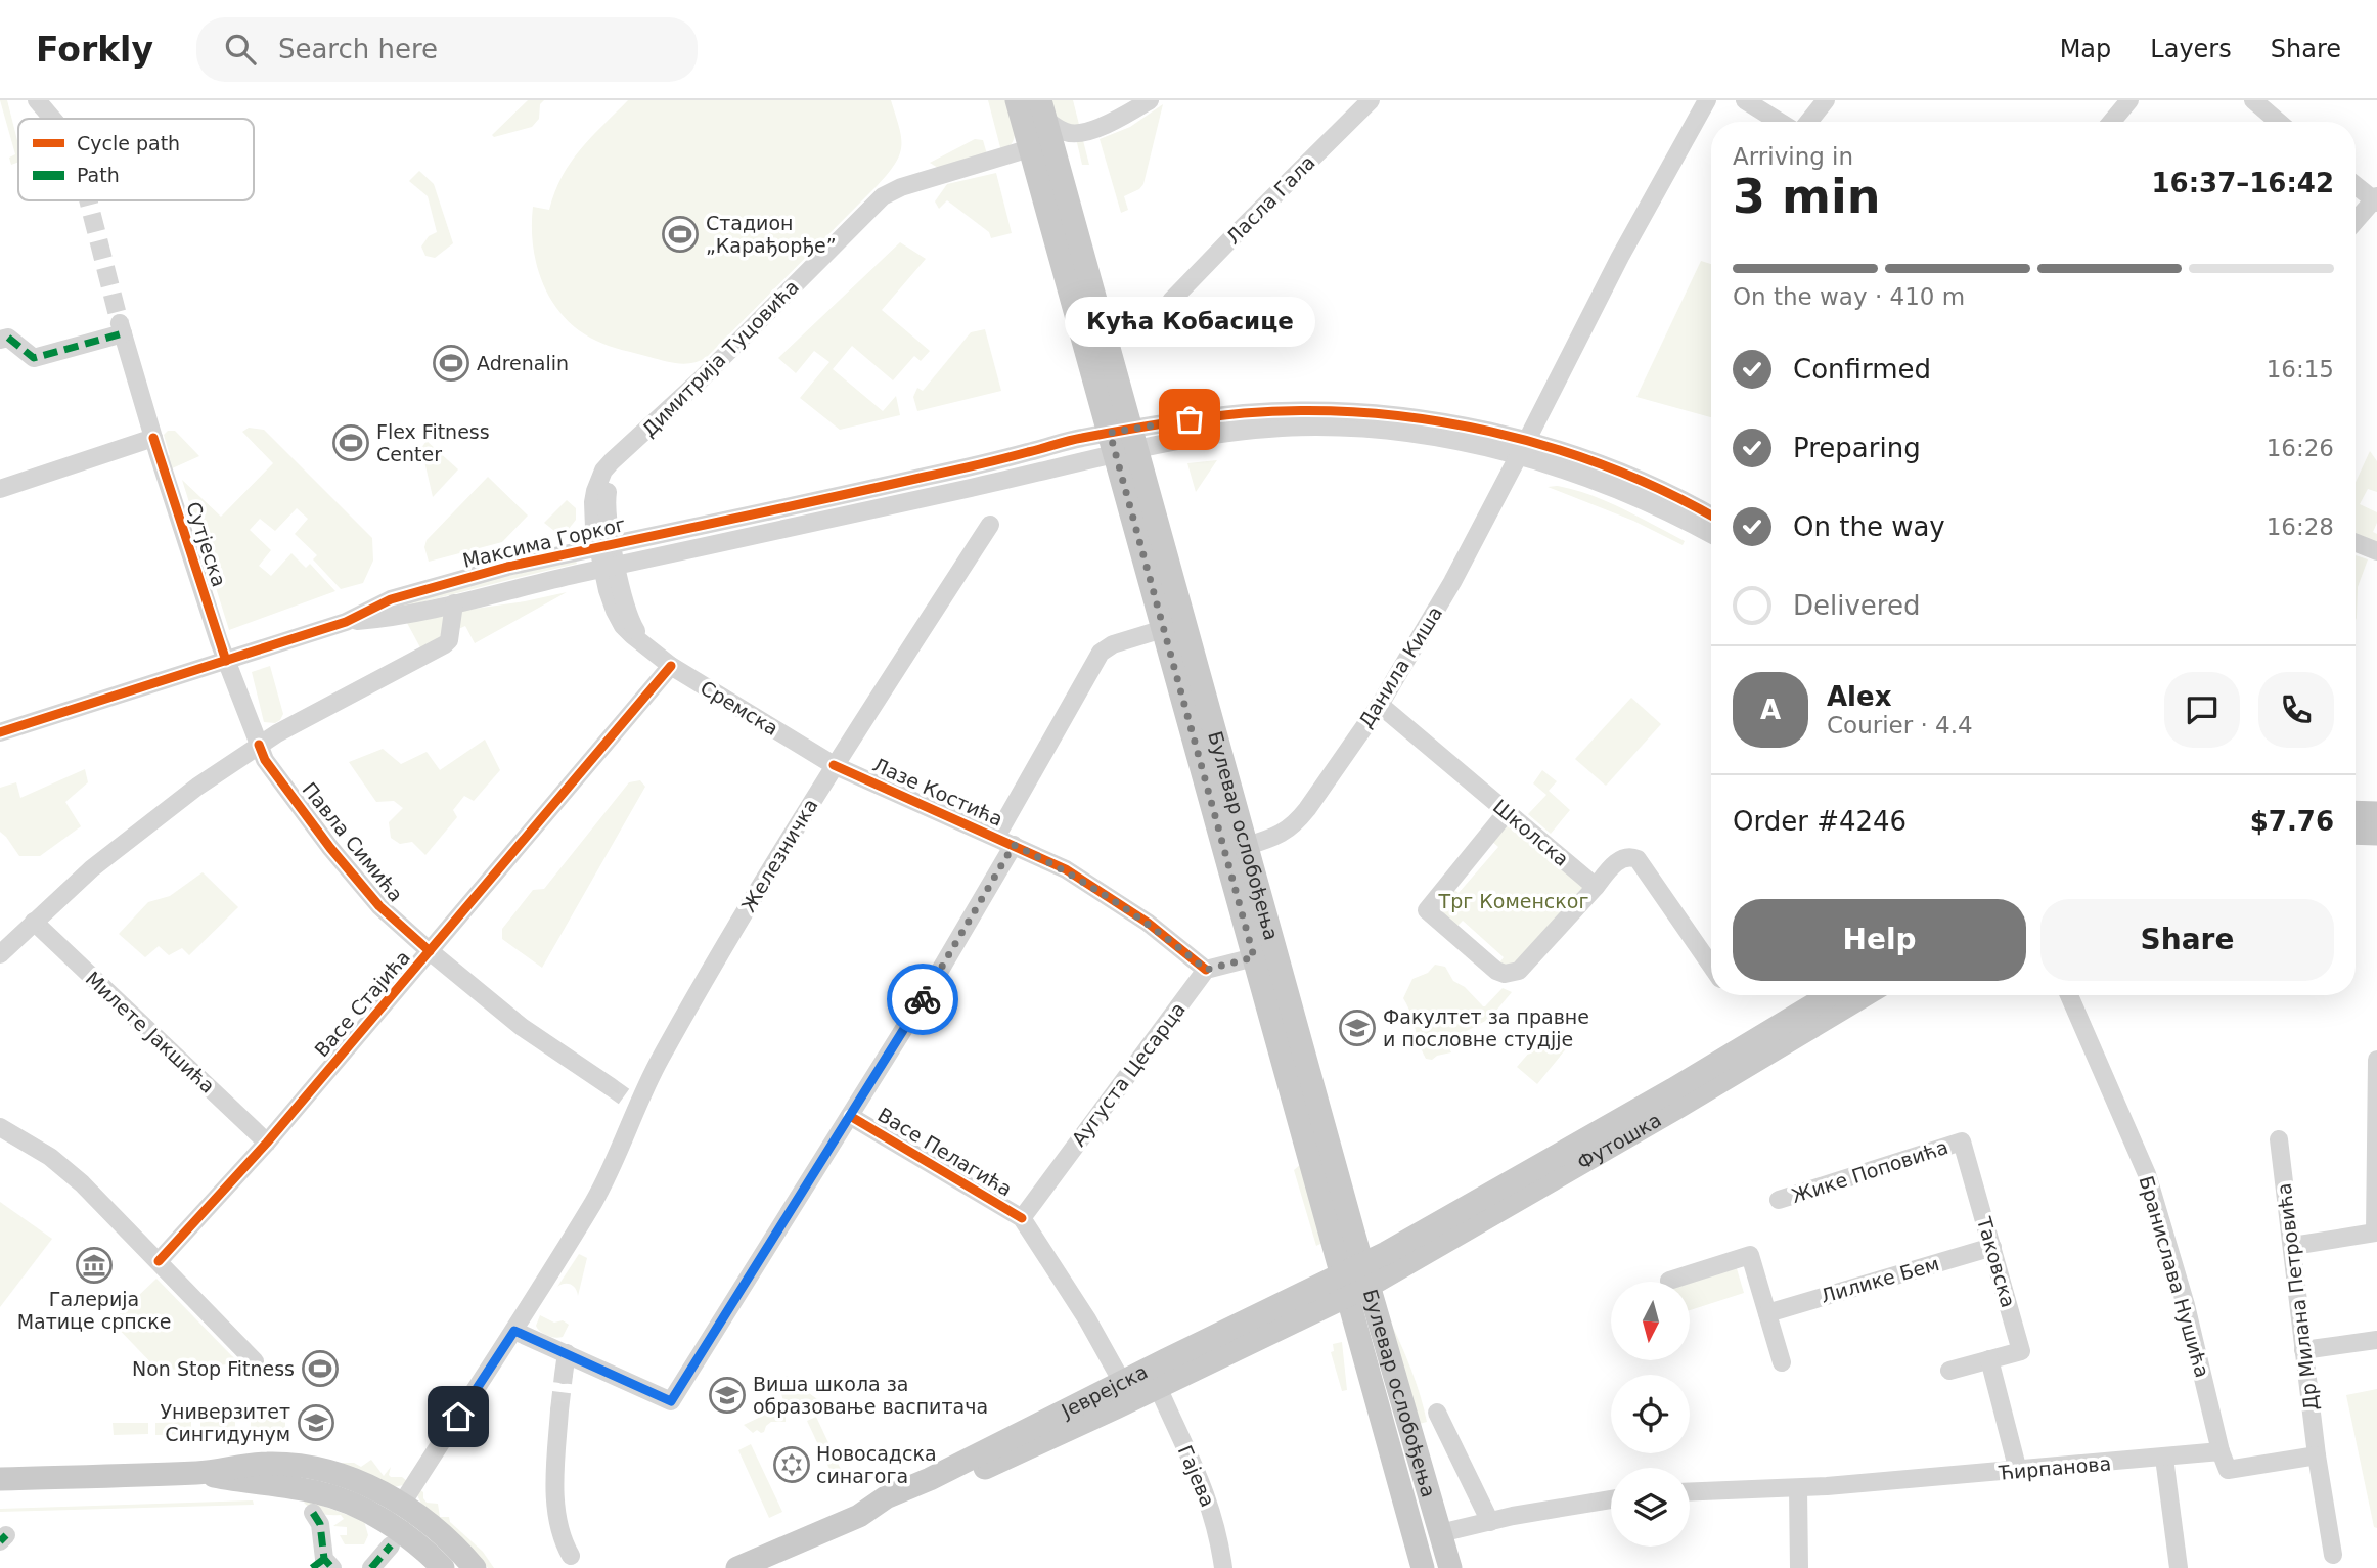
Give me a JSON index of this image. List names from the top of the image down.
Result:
{
  "streets": {
    "main road": ["Булевар ослобођења", "Футошка", "Јеврејска"],
    "street": [
      "Ласла Гала",
      "Димитрија Туцовића",
      "Максима Горког",
      "Сутјеска",
      "Данила Киша",
      "Сремска",
      "Лазе Костића",
      "Школска",
      "Павла Симића",
      "Железничка",
      "Васе Стајића",
      "Милете Јакшића",
      "Аугуста Цесарца",
      "Васе Пелагића",
      "Жике Поповића",
      "Таковска",
      "Бранислава Нушића",
      "Лилике Бем",
      "Др Милана Петровића",
      "Ћирпанова",
      "Гајева"
    ]
  },
  "crossings": [
    ["Димитрија Туцовића", "Максима Горког"],
    ["Димитрија Туцовића", "Сремска"],
    ["Димитрија Туцовића", "Булевар ослобођења"],
    ["Максима Горког", "Сутјеска"],
    ["Максима Горког", "Сремска"],
    ["Максима Горког", "Булевар ослобођења"],
    ["Сутјеска", "Павла Симића"],
    ["Данила Киша", "Школска"],
    ["Данила Киша", "Булевар ослобођења"],
    ["Сремска", "Лазе Костића"],
    ["Сремска", "Железничка"],
    ["Сремска", "Васе Стајића"],
    ["Лазе Костића", "Железничка"],
    ["Лазе Костића", "Аугуста Цесарца"],
    ["Булевар ослобођења", "Футошка"],
    ["Булевар ослобођења", "Јеврејска"],
    ["Павла Симића", "Васе Стајића"],
    ["Железничка", "Васе Стајића"],
    ["Васе Стајића", "Милете Јакшића"],
    ["Аугуста Цесарца", "Васе Пелагића"],
    ["Футошка", "Јеврејска"],
    ["Васе Пелагића", "Јеврејска"],
    ["Жике Поповића", "Таковска"],
    ["Таковска", "Лилике Бем"],
    ["Бранислава Нушића", "Ћирпанова"],
    ["Јеврејска", "Гајева"]
  ],
  "parks": ["Трг Коменског"],
  "places": {
    "sports": [
      "Стадион „Карађорђе”",
      "Adrenalin",
      "Flex Fitness Center",
      "Non Stop Fitness"
    ],
    "other": ["Кућа Кобасице"],
    "school or university": ["Факултет за правне и пословне студјје", "Виша школа за образовање васпитача", "Универзитет Сингидунум"],
    "museum": ["Галерија Матице српске"],
    "synagogue": ["Новосадска синагога"]
  },
  "legend": ["Cycle path", "Path"],
  "north": "bottom",
  "page": {
    "header": "Forkly",
    "search": "Search here",
    "nav": ["Map", "Layers", "Share"],
    "heading": ["3 min", "Arriving in", "16:37–16:42"],
    "panel": [
      "Alex",
      "Courier · 4.4",
      "Order #4246",
      "$7.76"
    ],
    "bar": "On the way · 410 m",
    "bubble": "Кућа Кобасице",
    "list": [
      ["Confirmed", "16:15"],
      ["Preparing", "16:26"],
      ["On the way", "16:28"],
      "Delivered"
    ],
    "round": "A",
    "buttons": ["Help", "Share"]
  }
}
